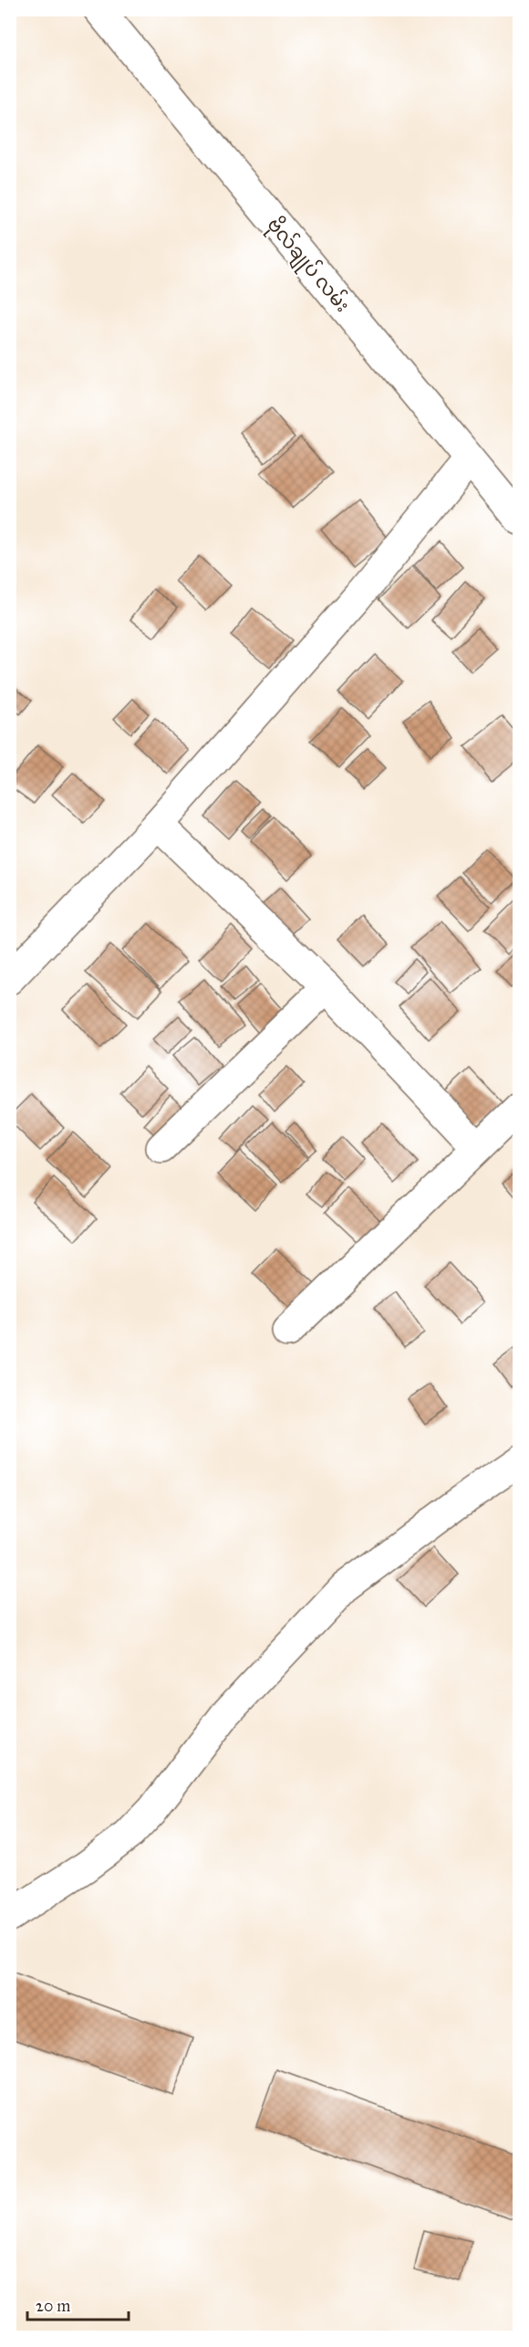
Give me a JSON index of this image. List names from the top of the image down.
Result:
{
  "streets": {
    "street": ["ဗိုလ်ချုပ် လမ်း"]
  },
  "scale_bar": "20 m"
}
